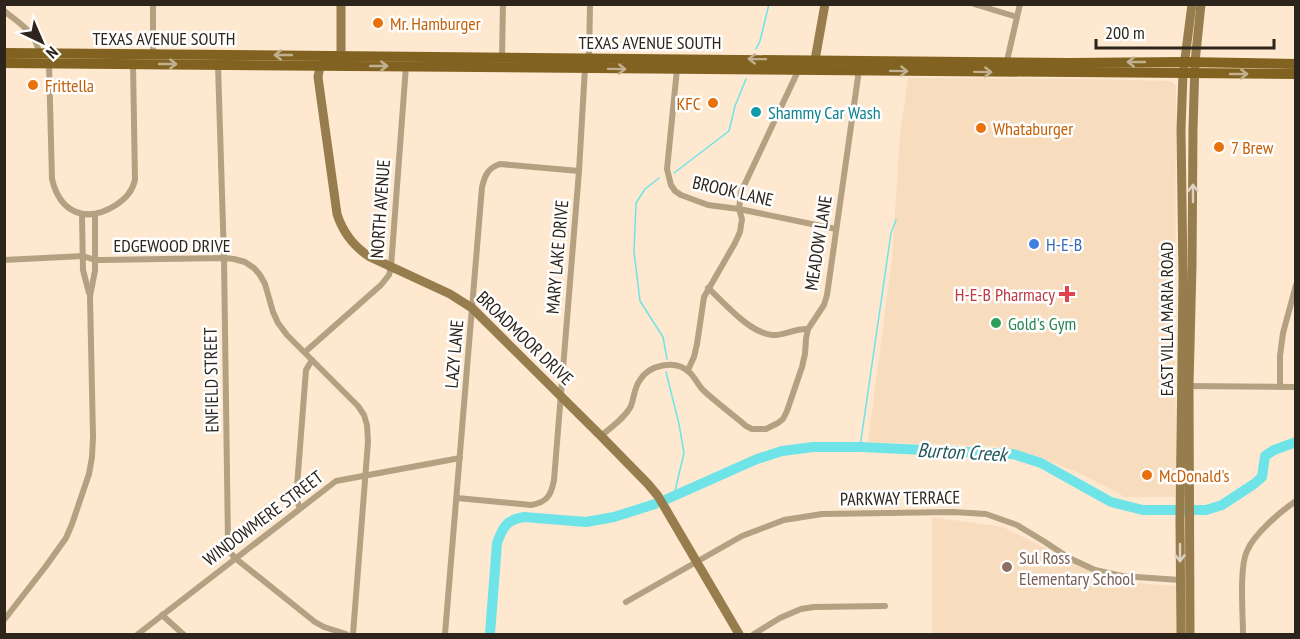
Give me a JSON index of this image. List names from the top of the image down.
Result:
{
  "streets": {
    "main road": ["TEXAS AVENUE SOUTH"],
    "street": [
      "BROOK LANE",
      "NORTH AVENUE",
      "MEADOW LANE",
      "EDGEWOOD DRIVE",
      "MARY LAKE DRIVE",
      "EAST VILLA MARIA ROAD",
      "BROADMOOR DRIVE",
      "LAZY LANE",
      "ENFIELD STREET",
      "PARKWAY TERRACE",
      "WINDOWMERE STREET"
    ]
  },
  "crossings": [
    ["TEXAS AVENUE SOUTH", "BROOK LANE"],
    ["TEXAS AVENUE SOUTH", "NORTH AVENUE"],
    ["TEXAS AVENUE SOUTH", "MEADOW LANE"],
    ["TEXAS AVENUE SOUTH", "MARY LAKE DRIVE"],
    ["TEXAS AVENUE SOUTH", "EAST VILLA MARIA ROAD"],
    ["TEXAS AVENUE SOUTH", "BROADMOOR DRIVE"],
    ["TEXAS AVENUE SOUTH", "ENFIELD STREET"],
    ["BROOK LANE", "MEADOW LANE"],
    ["NORTH AVENUE", "EDGEWOOD DRIVE"],
    ["NORTH AVENUE", "BROADMOOR DRIVE"],
    ["EDGEWOOD DRIVE", "ENFIELD STREET"],
    ["EDGEWOOD DRIVE", "WINDOWMERE STREET"],
    ["MARY LAKE DRIVE", "BROADMOOR DRIVE"],
    ["MARY LAKE DRIVE", "LAZY LANE"],
    ["EAST VILLA MARIA ROAD", "PARKWAY TERRACE"],
    ["BROADMOOR DRIVE", "LAZY LANE"],
    ["BROADMOOR DRIVE", "PARKWAY TERRACE"],
    ["LAZY LANE", "WINDOWMERE STREET"],
    ["ENFIELD STREET", "WINDOWMERE STREET"]
  ],
  "water": ["Burton Creek"],
  "places": {
    "other": [
      "Mr. Hamburger",
      "Frittella",
      "KFC",
      "Shammy Car Wash",
      "Whataburger",
      "7 Brew",
      "H-E-B",
      "Gold's Gym",
      "McDonald's",
      "Sul Ross Elementary School"
    ],
    "health": ["H-E-B Pharmacy"]
  },
  "scale_bar": "200 m",
  "north": "bottom right"
}
